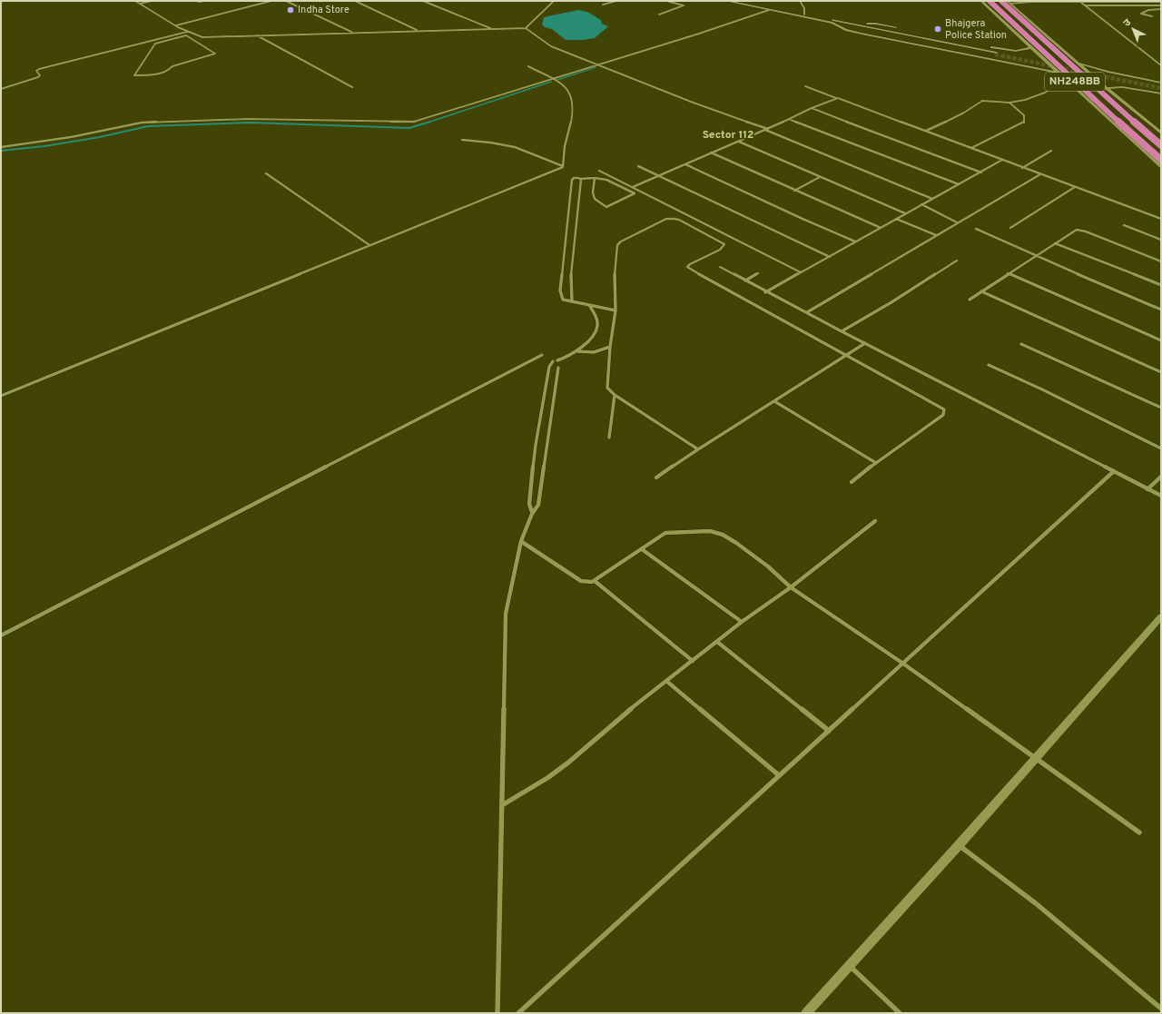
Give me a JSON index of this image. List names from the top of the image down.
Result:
{
  "streets": {
    "highway": ["NH248BB"]
  },
  "districts": ["Sector 112"],
  "places": ["Indha Store", "Bhajgera Police Station"],
  "north": "top left"
}
